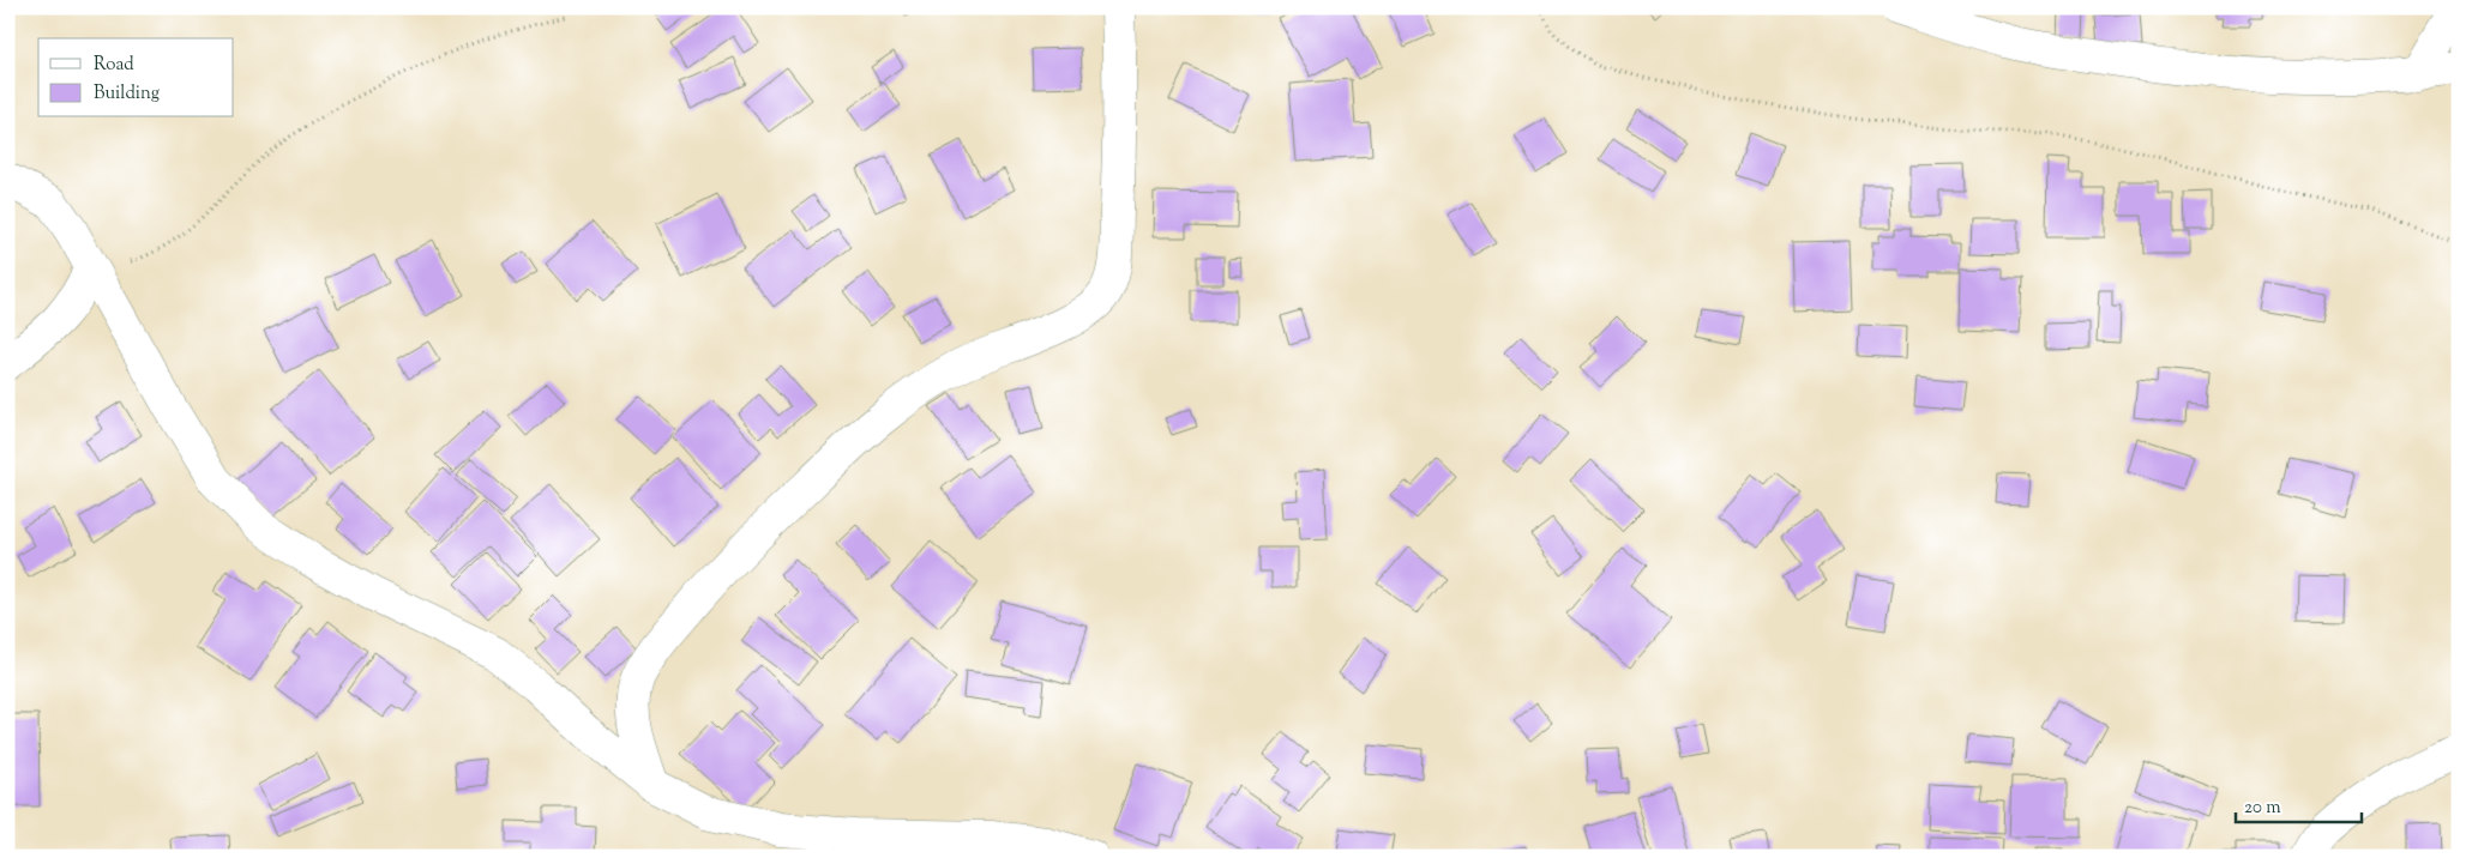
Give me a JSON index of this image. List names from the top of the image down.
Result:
{
  "legend": ["Road", "Building"],
  "scale_bar": "20 m"
}
